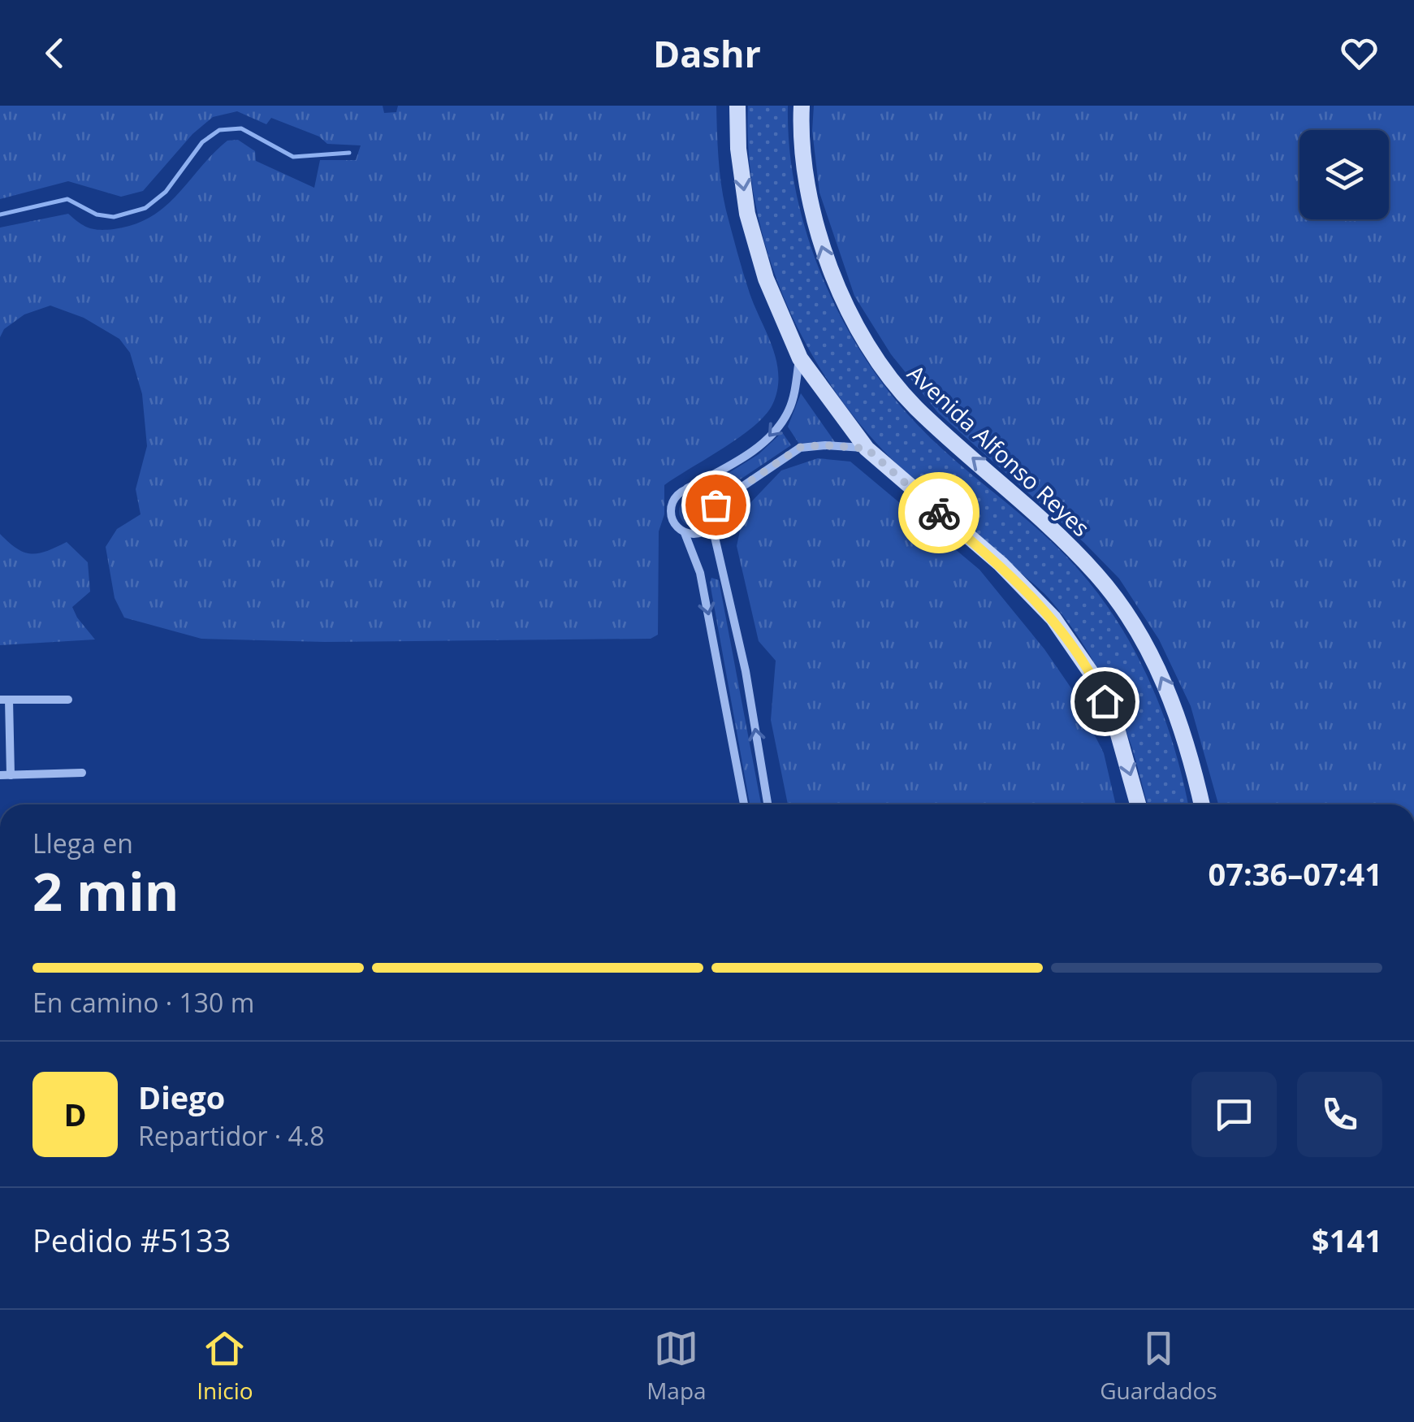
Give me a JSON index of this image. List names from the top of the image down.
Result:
{
  "streets": {
    "main road": ["Avenida Alfonso Reyes"]
  },
  "page": {
    "header": "Dashr",
    "heading": ["2 min", "Llega en", "07:36–07:41"],
    "panel": [
      "Diego",
      "Repartidor · 4.8",
      "Pedido #5133",
      "$141"
    ],
    "bar": "En camino · 130 m",
    "round": "D",
    "tabs": ["Inicio", "Mapa", "Guardados"]
  }
}
